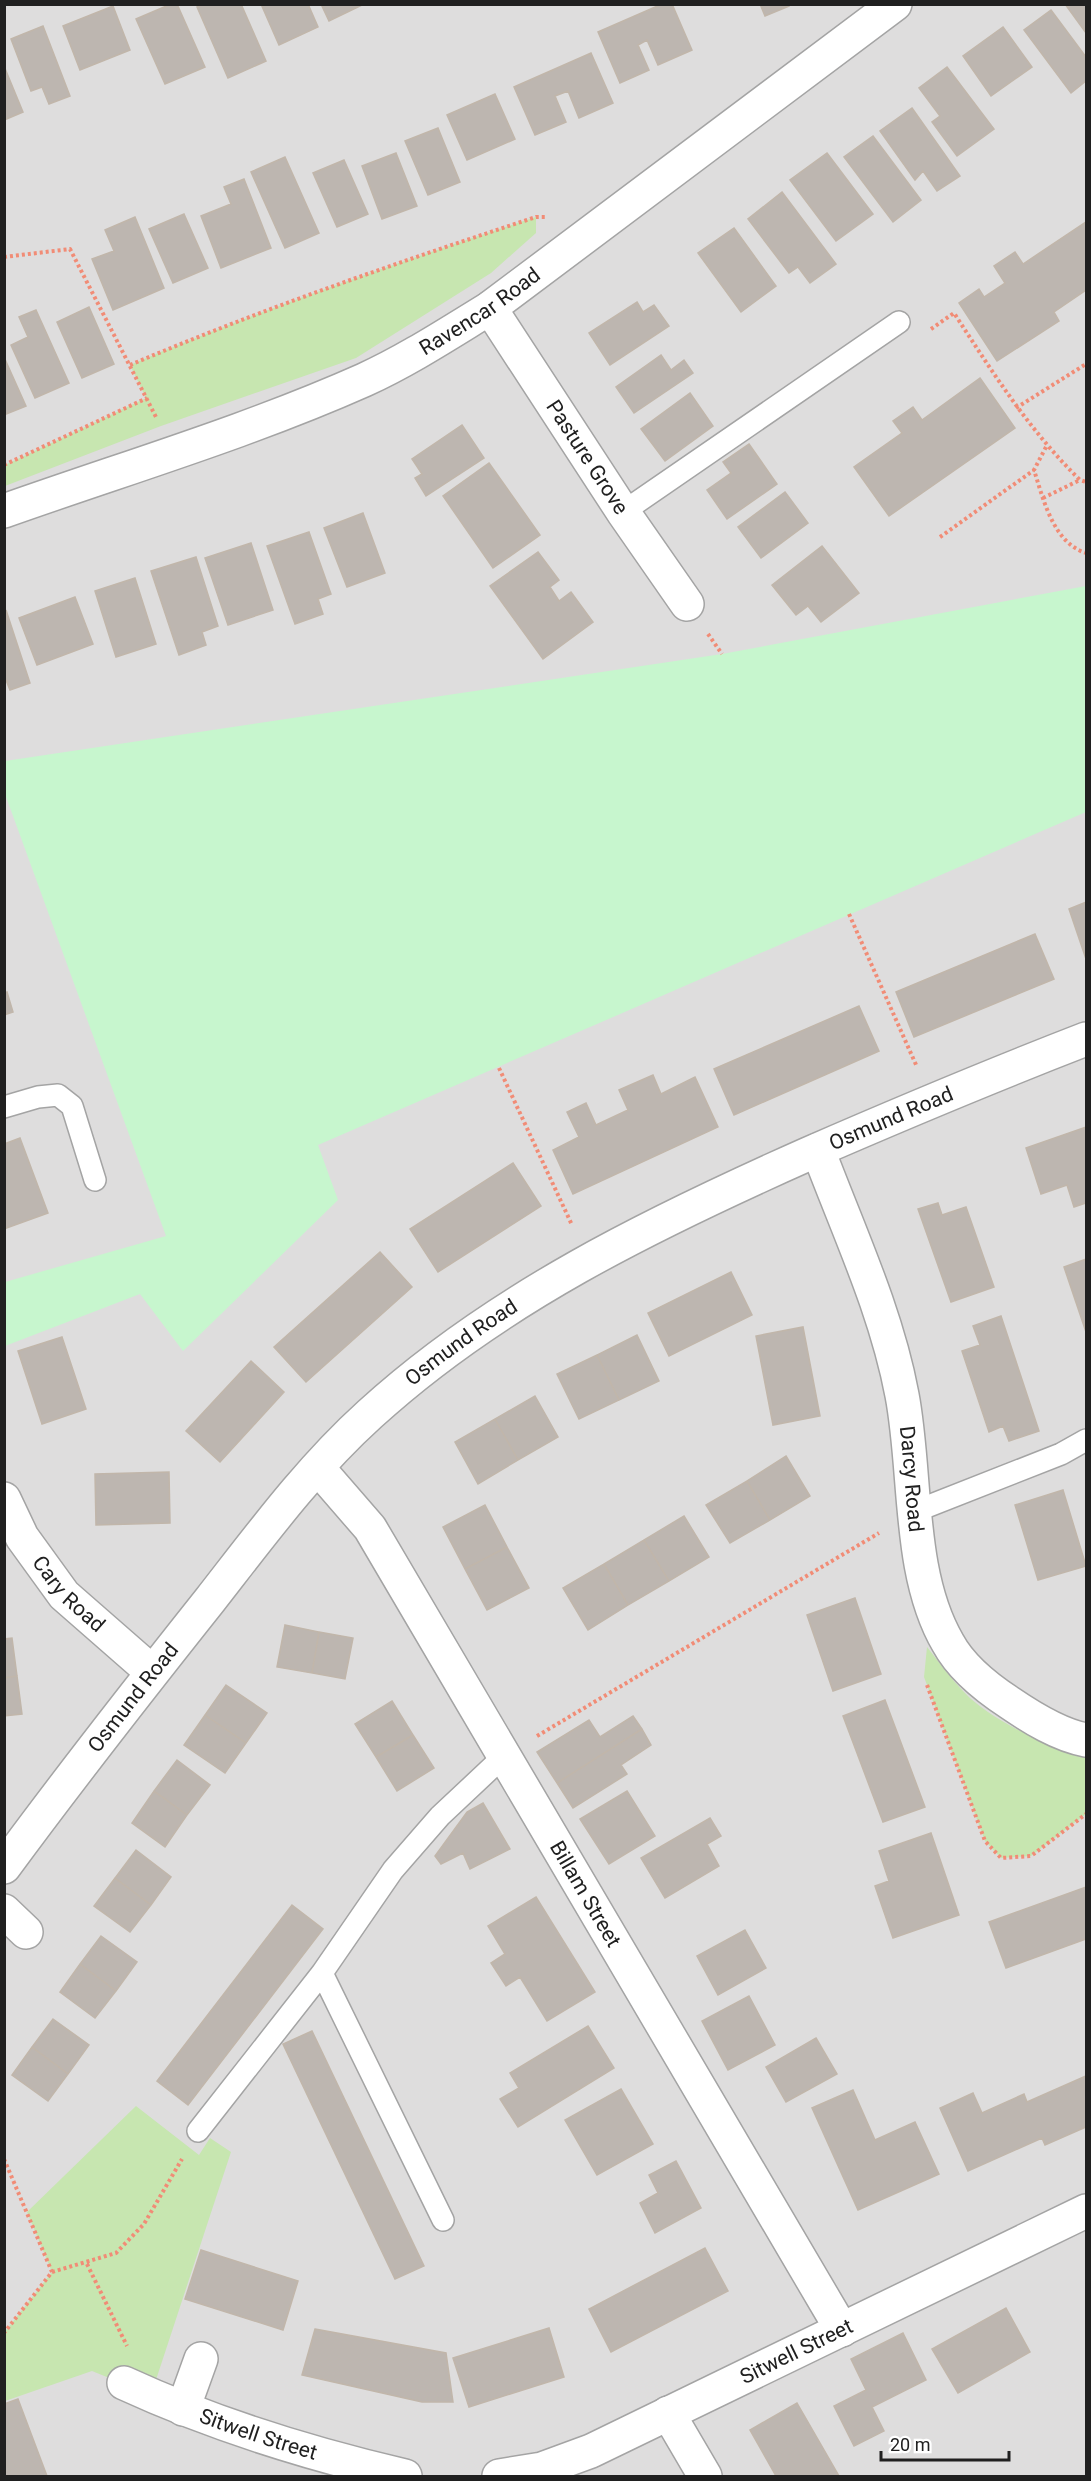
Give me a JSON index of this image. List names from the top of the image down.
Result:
{
  "streets": {
    "street": [
      "Ravencar Road",
      "Pasture Grove",
      "Osmund Road",
      "Darcy Road",
      "Cary Road",
      "Billam Street",
      "Sitwell Street"
    ]
  },
  "crossings": [
    ["Ravencar Road", "Pasture Grove"],
    ["Osmund Road", "Darcy Road"],
    ["Osmund Road", "Cary Road"],
    ["Osmund Road", "Billam Street"],
    ["Billam Street", "Sitwell Street"]
  ],
  "scale_bar": "20 m"
}
